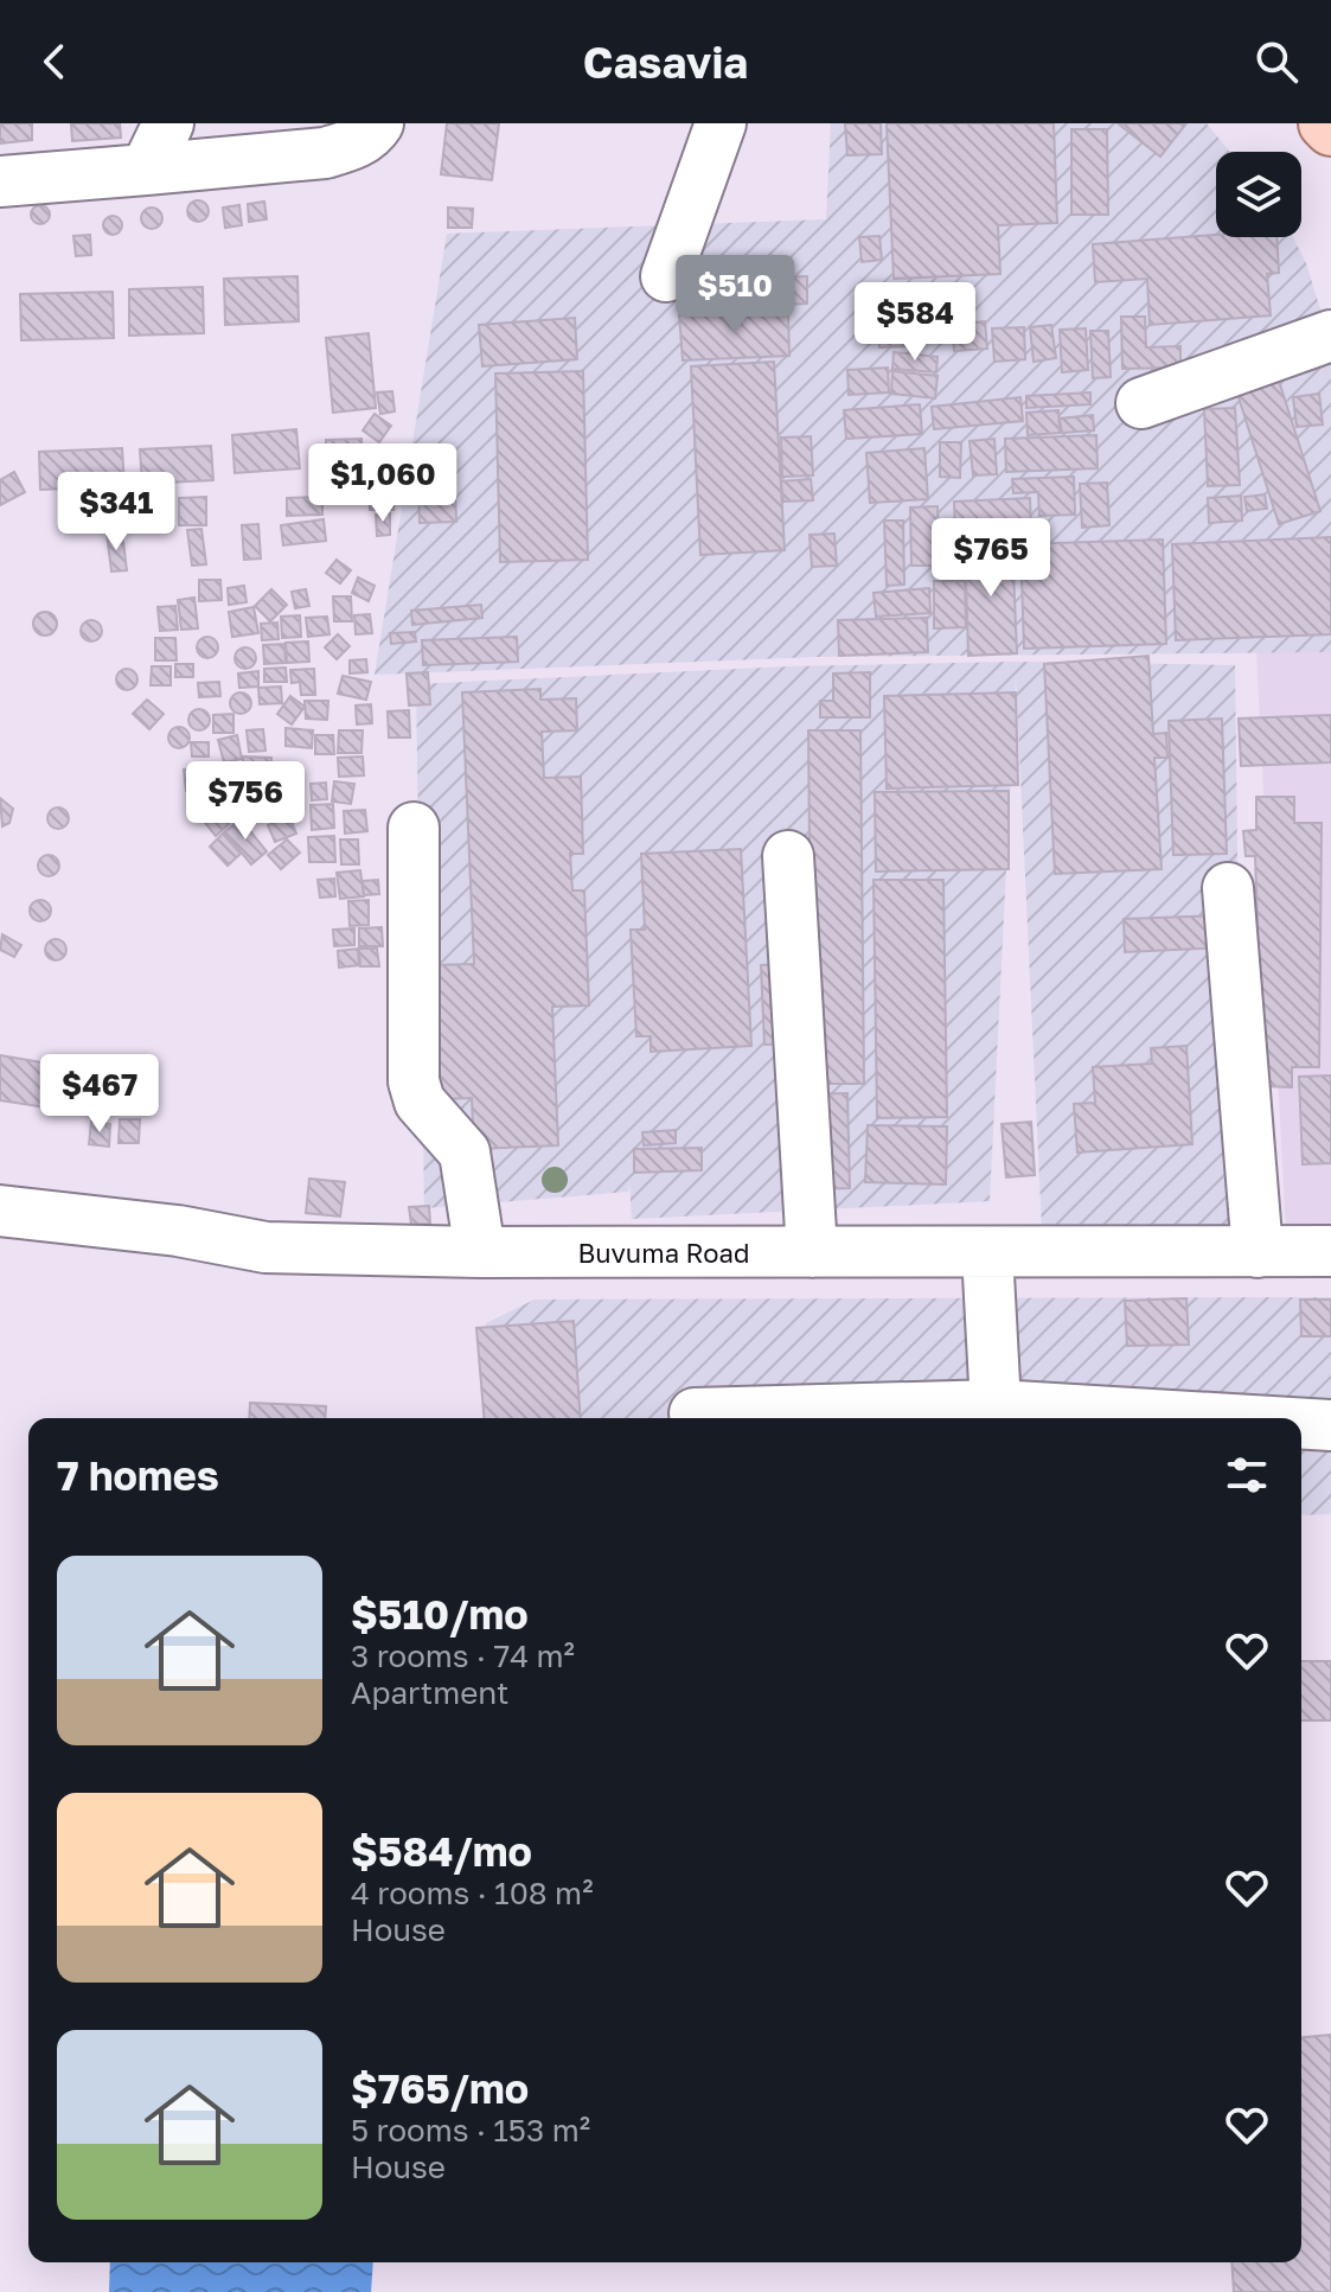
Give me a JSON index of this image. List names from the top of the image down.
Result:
{
  "streets": {
    "street": ["Buvuma Road"]
  },
  "page": {
    "header": "Casavia",
    "price": [
      "$510",
      "$584",
      "$1,060",
      "$341",
      "$765",
      "$756",
      "$467"
    ],
    "heading": "7 homes",
    "list": [
      {
        "name": "$510/mo",
        "note": "3 rooms · 74 m² · Apartment"
      },
      {
        "name": "$584/mo",
        "note": "4 rooms · 108 m² · House"
      },
      {
        "name": "$765/mo",
        "note": "5 rooms · 153 m² · House"
      }
    ]
  }
}
